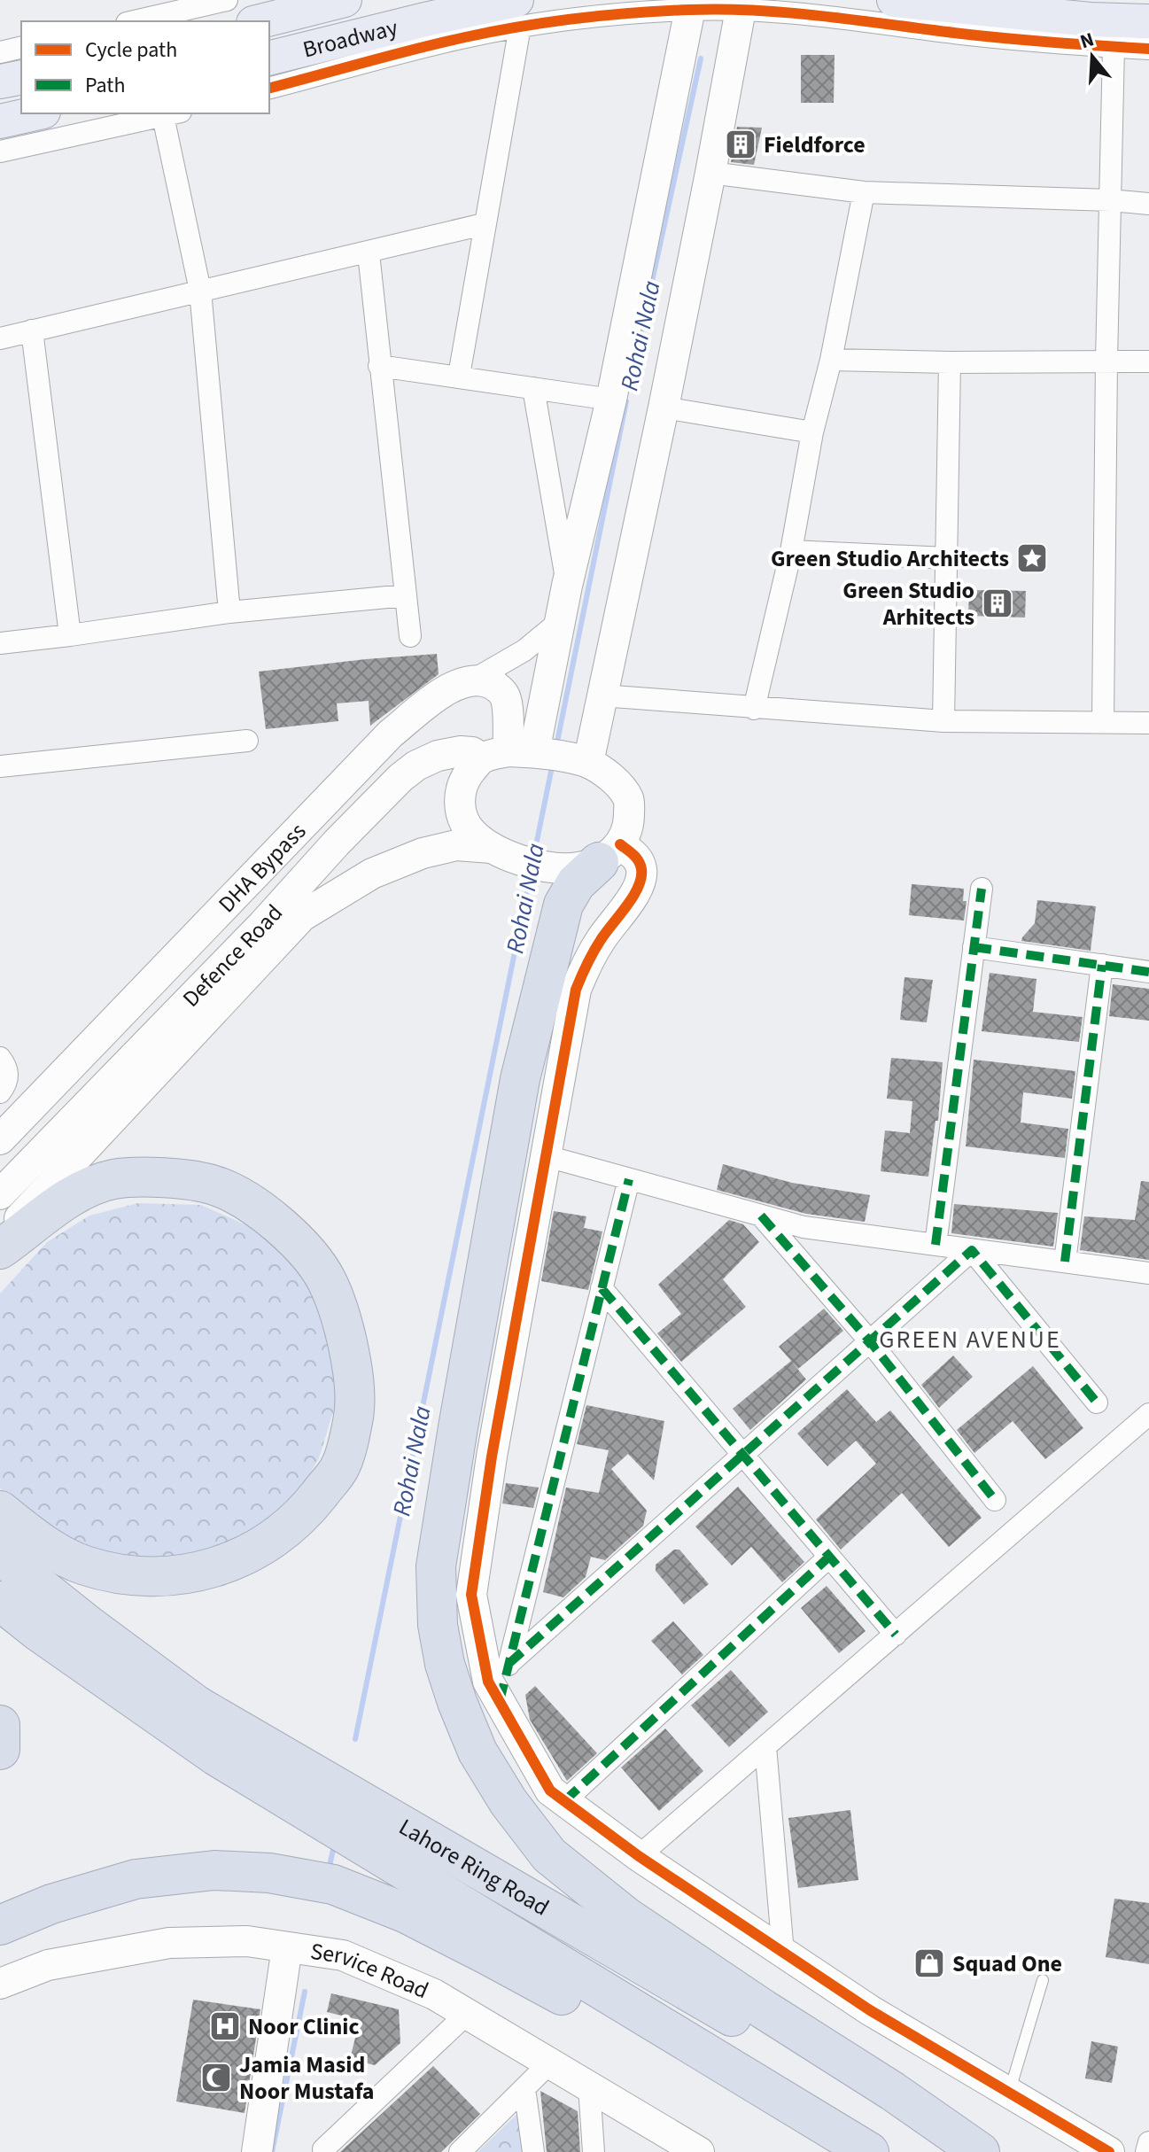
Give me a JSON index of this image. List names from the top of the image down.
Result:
{
  "streets": {
    "highway": ["Lahore Ring Road"],
    "main road": ["Broadway"],
    "street": ["DHA Bypass", "Defence Road", "Service Road"]
  },
  "districts": ["GREEN AVENUE"],
  "water": ["Rohai Nala"],
  "places": {
    "building": ["Fieldforce", "Green Studio Arhitects"],
    "place": ["Green Studio Architects"],
    "shop": ["Squad One"],
    "hospital": ["Noor Clinic"],
    "mosque": ["Jamia Masid Noor Mustafa"]
  },
  "legend": ["Cycle path", "Path"],
  "north": "top"
}
